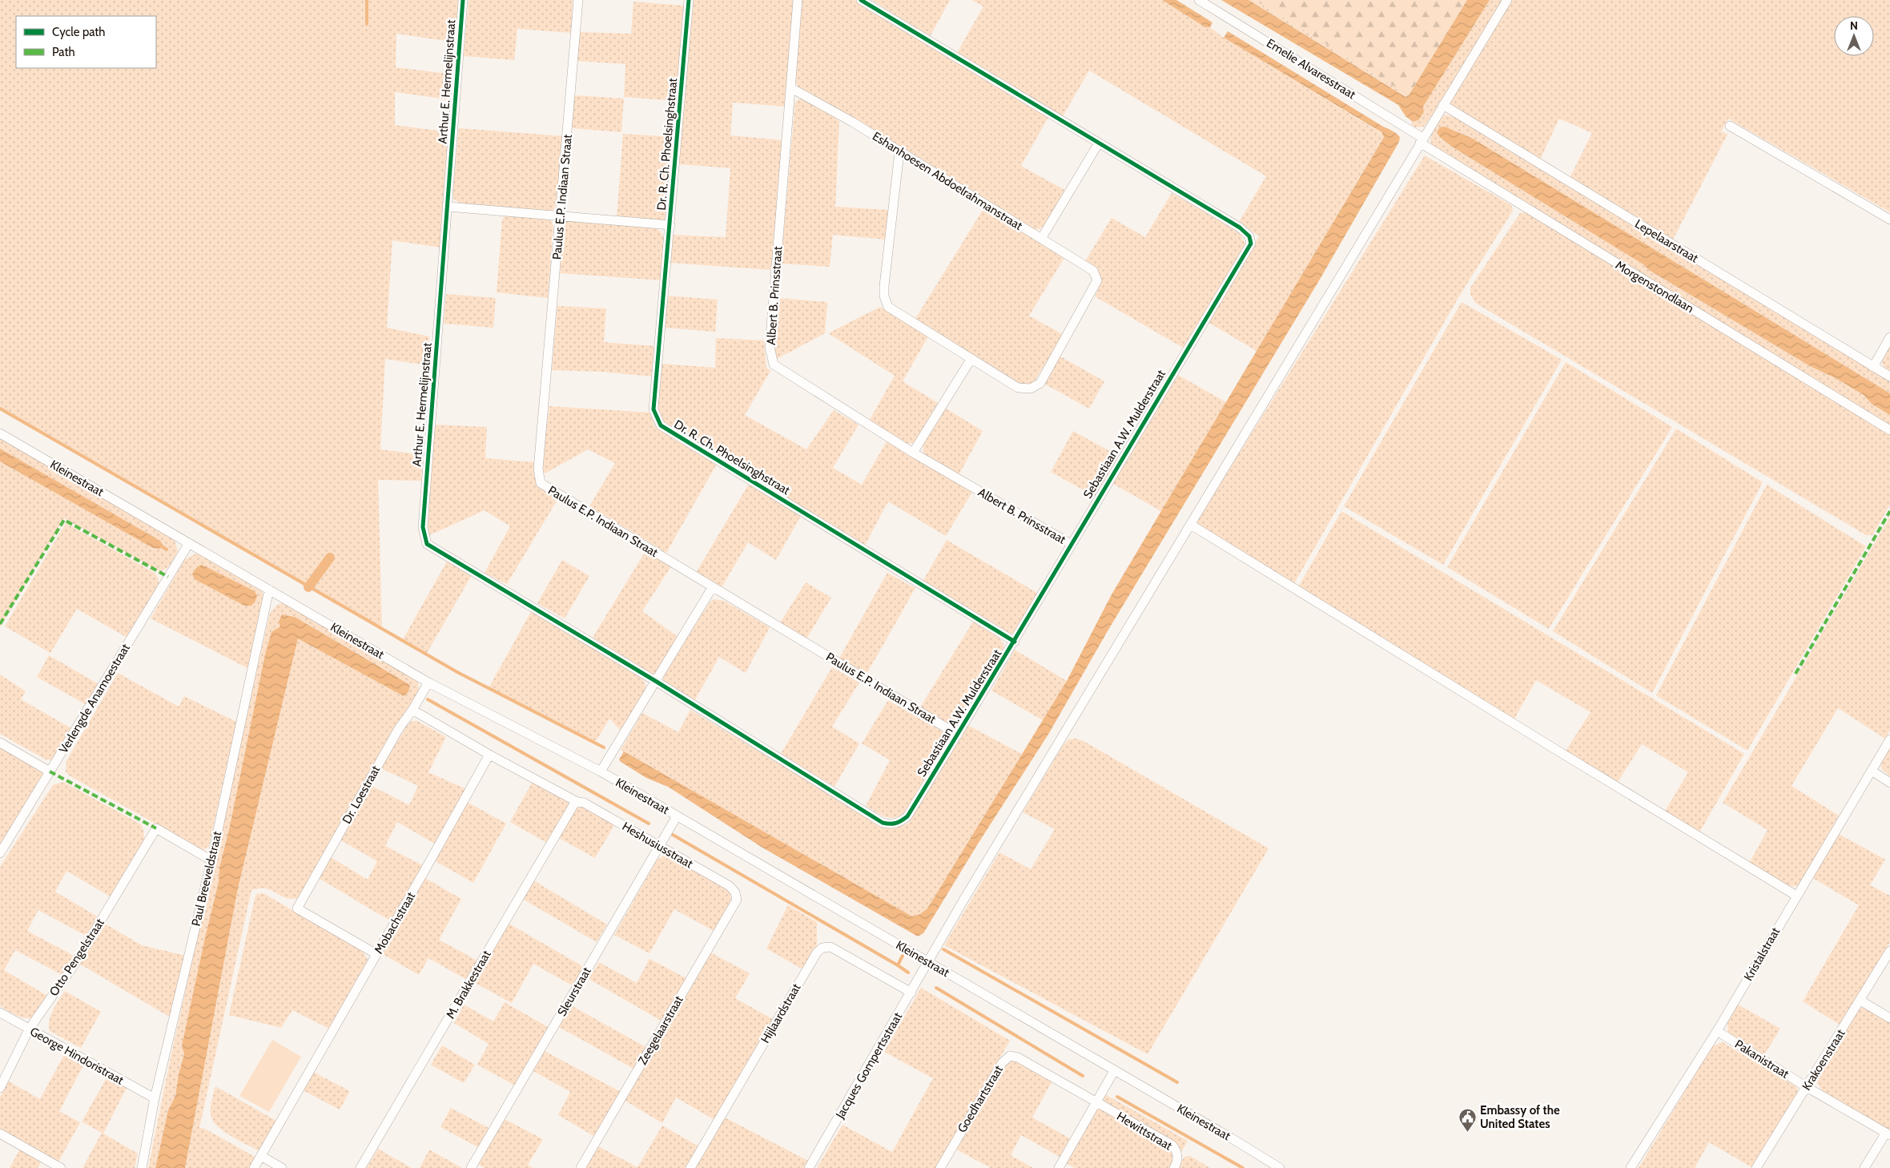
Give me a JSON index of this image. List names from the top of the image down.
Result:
{
  "streets": {
    "street": [
      "Emelie Alvaresstraat",
      "Arthur E. Hermelijnstraat",
      "Dr. R. Ch. Phoelsinghstraat",
      "Eshanhoesen Abdoelrahmanstraat",
      "Paulus E.P. Indiaan Straat",
      "Lepelaarstraat",
      "Morgenstondlaan",
      "Albert B. Prinsstraat",
      "Sebastiaan A.W. Mulderstraat",
      "Kleinestraat",
      "Verlengde Anamoestraat",
      "Dr. Loestraat",
      "Heshusiusstraat",
      "Paul Breeveldstraat",
      "Mobachstraat",
      "Kristalstraat",
      "Otto Pengelstraat",
      "M. Brakkestraat",
      "Sleurstraat",
      "Hijlaardstraat",
      "Zeegelaarstraat",
      "George Hindoristraat",
      "Pakanistraat",
      "Krakoenstraat",
      "Jacques Gompertsstraat",
      "Goedhartstraat",
      "Hewittstraat"
    ]
  },
  "crossings": [
    ["Emelie Alvaresstraat", "Morgenstondlaan"],
    ["Emelie Alvaresstraat", "Jacques Gompertsstraat"],
    ["Arthur E. Hermelijnstraat", "Sebastiaan A.W. Mulderstraat"],
    ["Dr. R. Ch. Phoelsinghstraat", "Sebastiaan A.W. Mulderstraat"],
    ["Eshanhoesen Abdoelrahmanstraat", "Albert B. Prinsstraat"],
    ["Paulus E.P. Indiaan Straat", "Sebastiaan A.W. Mulderstraat"],
    ["Lepelaarstraat", "Jacques Gompertsstraat"],
    ["Morgenstondlaan", "Jacques Gompertsstraat"],
    ["Albert B. Prinsstraat", "Sebastiaan A.W. Mulderstraat"],
    ["Kleinestraat", "Verlengde Anamoestraat"],
    ["Kleinestraat", "Dr. Loestraat"],
    ["Kleinestraat", "Paul Breeveldstraat"],
    ["Kleinestraat", "Sleurstraat"],
    ["Kleinestraat", "Jacques Gompertsstraat"],
    ["Dr. Loestraat", "Mobachstraat"],
    ["Heshusiusstraat", "Mobachstraat"],
    ["Heshusiusstraat", "M. Brakkestraat"],
    ["Heshusiusstraat", "Sleurstraat"],
    ["Heshusiusstraat", "Zeegelaarstraat"],
    ["Paul Breeveldstraat", "Otto Pengelstraat"],
    ["Paul Breeveldstraat", "George Hindoristraat"],
    ["Kristalstraat", "Pakanistraat"],
    ["Otto Pengelstraat", "George Hindoristraat"],
    ["Hijlaardstraat", "Jacques Gompertsstraat"],
    ["Pakanistraat", "Krakoenstraat"],
    ["Goedhartstraat", "Hewittstraat"]
  ],
  "places": {
    "public building": ["Embassy of the United States"]
  },
  "legend": ["Cycle path", "Path"],
  "north": "top"
}
